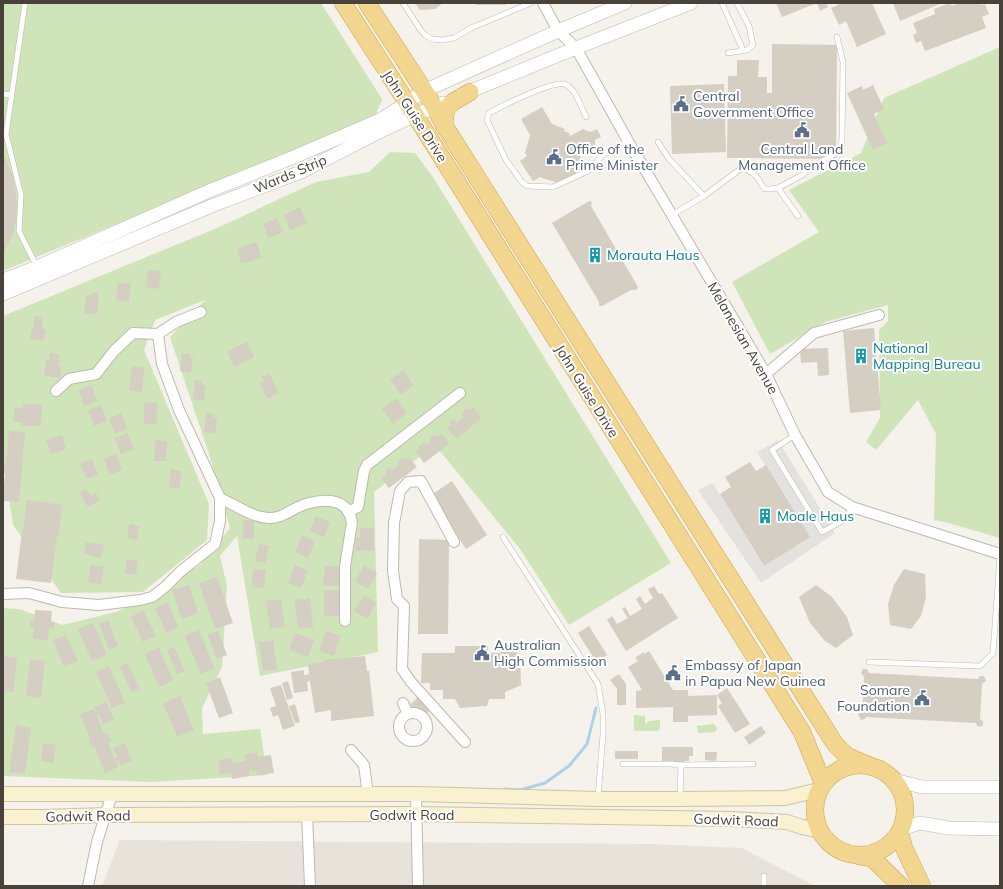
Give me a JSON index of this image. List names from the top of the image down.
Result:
{
  "streets": {
    "highway": ["John Guise Drive"],
    "main road": ["Godwit Road"],
    "street": ["Wards Strip", "Melanesian Avenue"]
  },
  "crossings": [
    ["John Guise Drive", "Wards Strip"],
    ["John Guise Drive", "Godwit Road"],
    ["Wards Strip", "Melanesian Avenue"]
  ],
  "places": {
    "public building": [
      "Central Government Office",
      "Central Land Management Office",
      "Office of the Prime Minister",
      "Australian High Commission",
      "Embassy of Japan in Papua New Guinea",
      "Somare Foundation"
    ],
    "building": ["Morauta Haus", "National Mapping Bureau", "Moale Haus"]
  }
}
